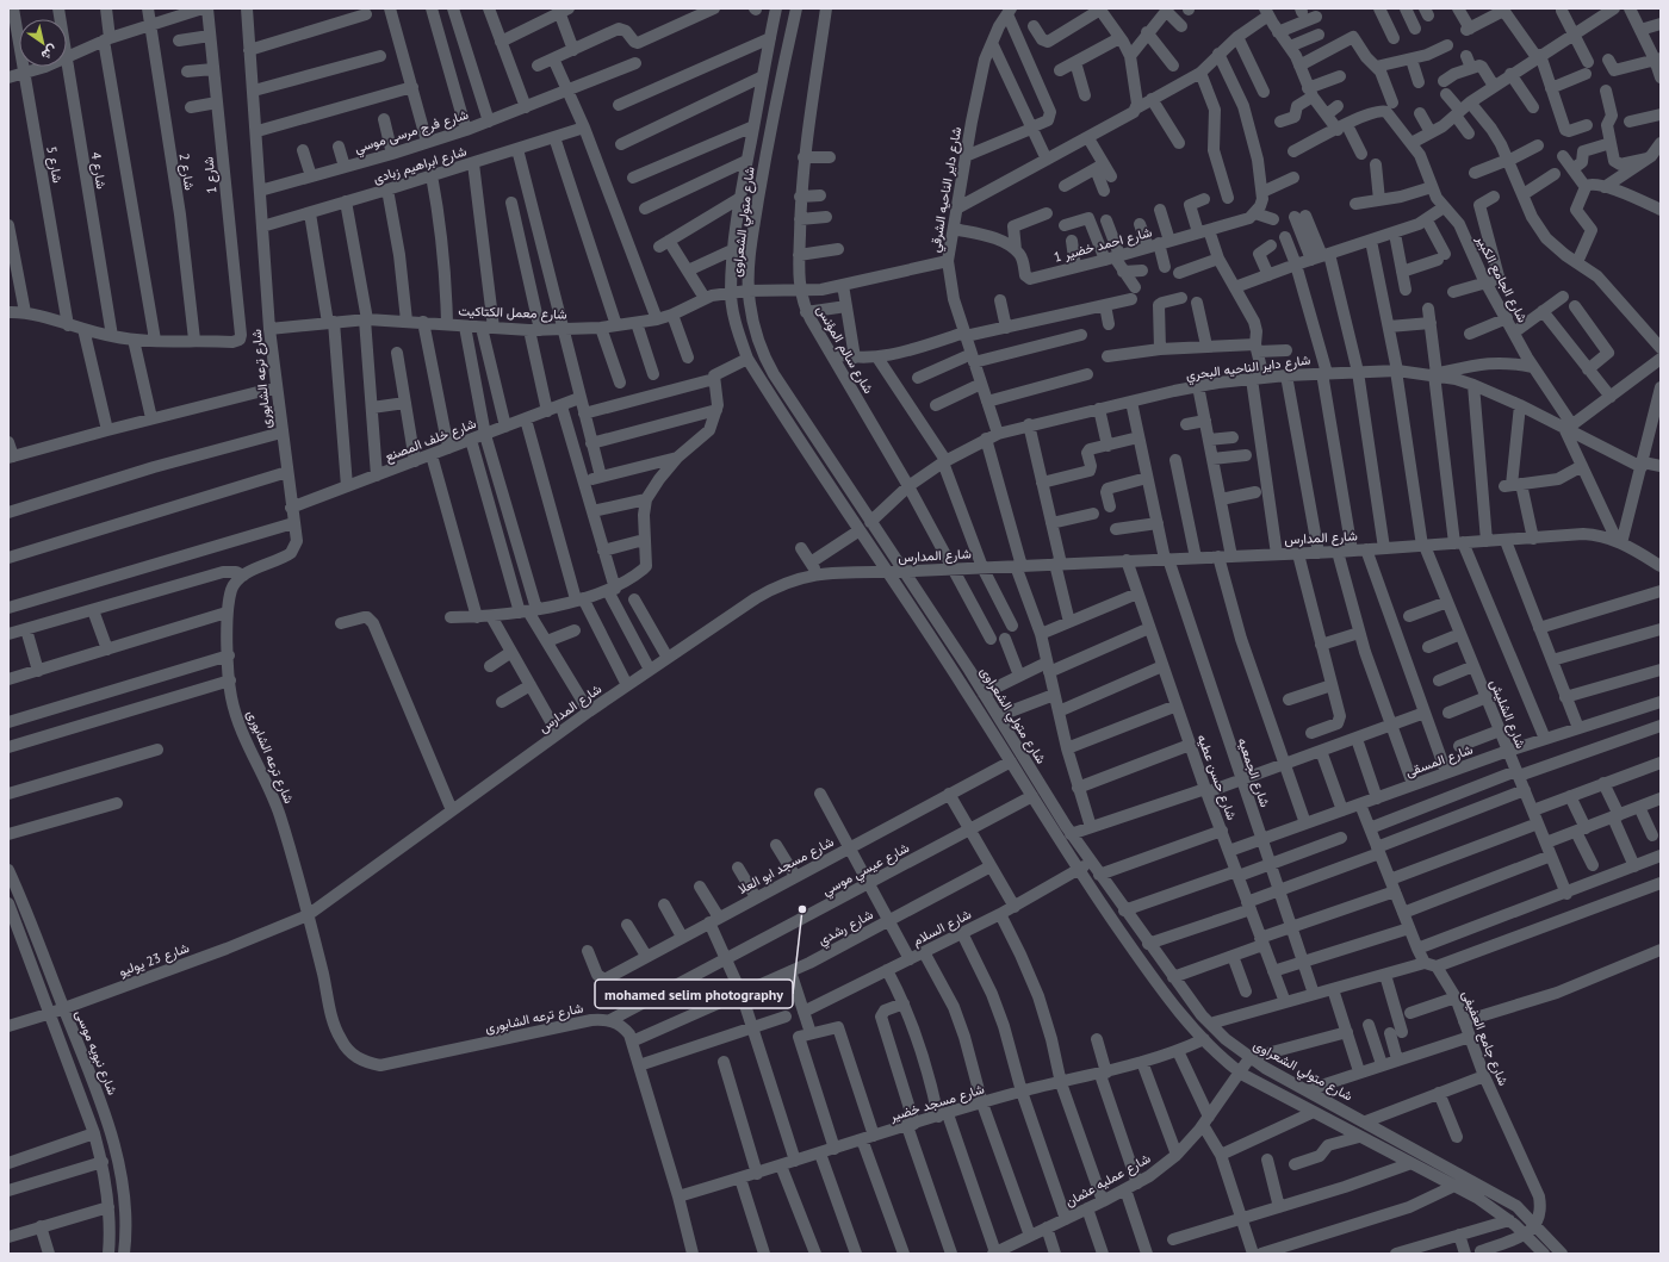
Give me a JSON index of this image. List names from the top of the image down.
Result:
{
  "streets": {
    "street": [
      "شارع فرج مرسى موسي",
      "شارع 5",
      "شارع ابراهيم زبادى",
      "شارع 4",
      "شارع 2",
      "شارع 1",
      "شارع داير الناحيه الشرقي",
      "شارع متولي الشعراوى",
      "شارع احمد خضير 1",
      "شارع الجامع الكبير",
      "شارع معمل الكتاكيت",
      "شارع سالم المؤنس",
      "شارع داير الناحيه البحري",
      "شارع ترعه الشابورى",
      "شارع خلف المصنع",
      "شارع المدارس",
      "شارع الشليش",
      "شارع المسقى",
      "شارع الجمعيه",
      "شارع حسن عطيه",
      "شارع مسجد ابو العلا",
      "شارع عيسي موسي",
      "شارع رشدي",
      "شارع السلام",
      "شارع 23 يوليو",
      "شارع جامع العفيفى",
      "شارع نبويه موسى",
      "شارع مسجد خضير",
      "شارع عمليه عثمان"
    ]
  },
  "crossings": [
    ["شارع فرج مرسى موسي", "شارع ترعه الشابورى"],
    ["شارع ابراهيم زبادى", "شارع ترعه الشابورى"],
    ["شارع 2", "شارع 1"],
    ["شارع داير الناحيه الشرقي", "شارع معمل الكتاكيت"],
    ["شارع داير الناحيه الشرقي", "شارع داير الناحيه البحري"],
    ["شارع متولي الشعراوى", "شارع معمل الكتاكيت"],
    ["شارع متولي الشعراوى", "شارع داير الناحيه البحري"],
    ["شارع متولي الشعراوى", "شارع المدارس"],
    ["شارع متولي الشعراوى", "شارع مسجد ابو العلا"],
    ["شارع متولي الشعراوى", "شارع عيسي موسي"],
    ["شارع متولي الشعراوى", "شارع السلام"],
    ["شارع متولي الشعراوى", "شارع جامع العفيفى"],
    ["شارع متولي الشعراوى", "شارع مسجد خضير"],
    ["شارع متولي الشعراوى", "شارع عمليه عثمان"],
    ["شارع الجامع الكبير", "شارع داير الناحيه البحري"],
    ["شارع الجامع الكبير", "شارع المدارس"],
    ["شارع معمل الكتاكيت", "شارع سالم المؤنس"],
    ["شارع معمل الكتاكيت", "شارع ترعه الشابورى"],
    ["شارع سالم المؤنس", "شارع داير الناحيه البحري"],
    ["شارع سالم المؤنس", "شارع المدارس"],
    ["شارع داير الناحيه البحري", "شارع الشليش"],
    ["شارع داير الناحيه البحري", "شارع الجمعيه"],
    ["شارع ترعه الشابورى", "شارع خلف المصنع"],
    ["شارع ترعه الشابورى", "شارع المدارس"],
    ["شارع ترعه الشابورى", "شارع عيسي موسي"],
    ["شارع ترعه الشابورى", "شارع 23 يوليو"],
    ["شارع المدارس", "شارع الشليش"],
    ["شارع المدارس", "شارع الجمعيه"],
    ["شارع المدارس", "شارع حسن عطيه"],
    ["شارع المدارس", "شارع 23 يوليو"],
    ["شارع الشليش", "شارع المسقى"],
    ["شارع المسقى", "شارع الجمعيه"],
    ["شارع المسقى", "شارع حسن عطيه"],
    ["شارع 23 يوليو", "شارع نبويه موسى"]
  ],
  "places": ["mohamed selim photography"],
  "north": "bottom right"
}
